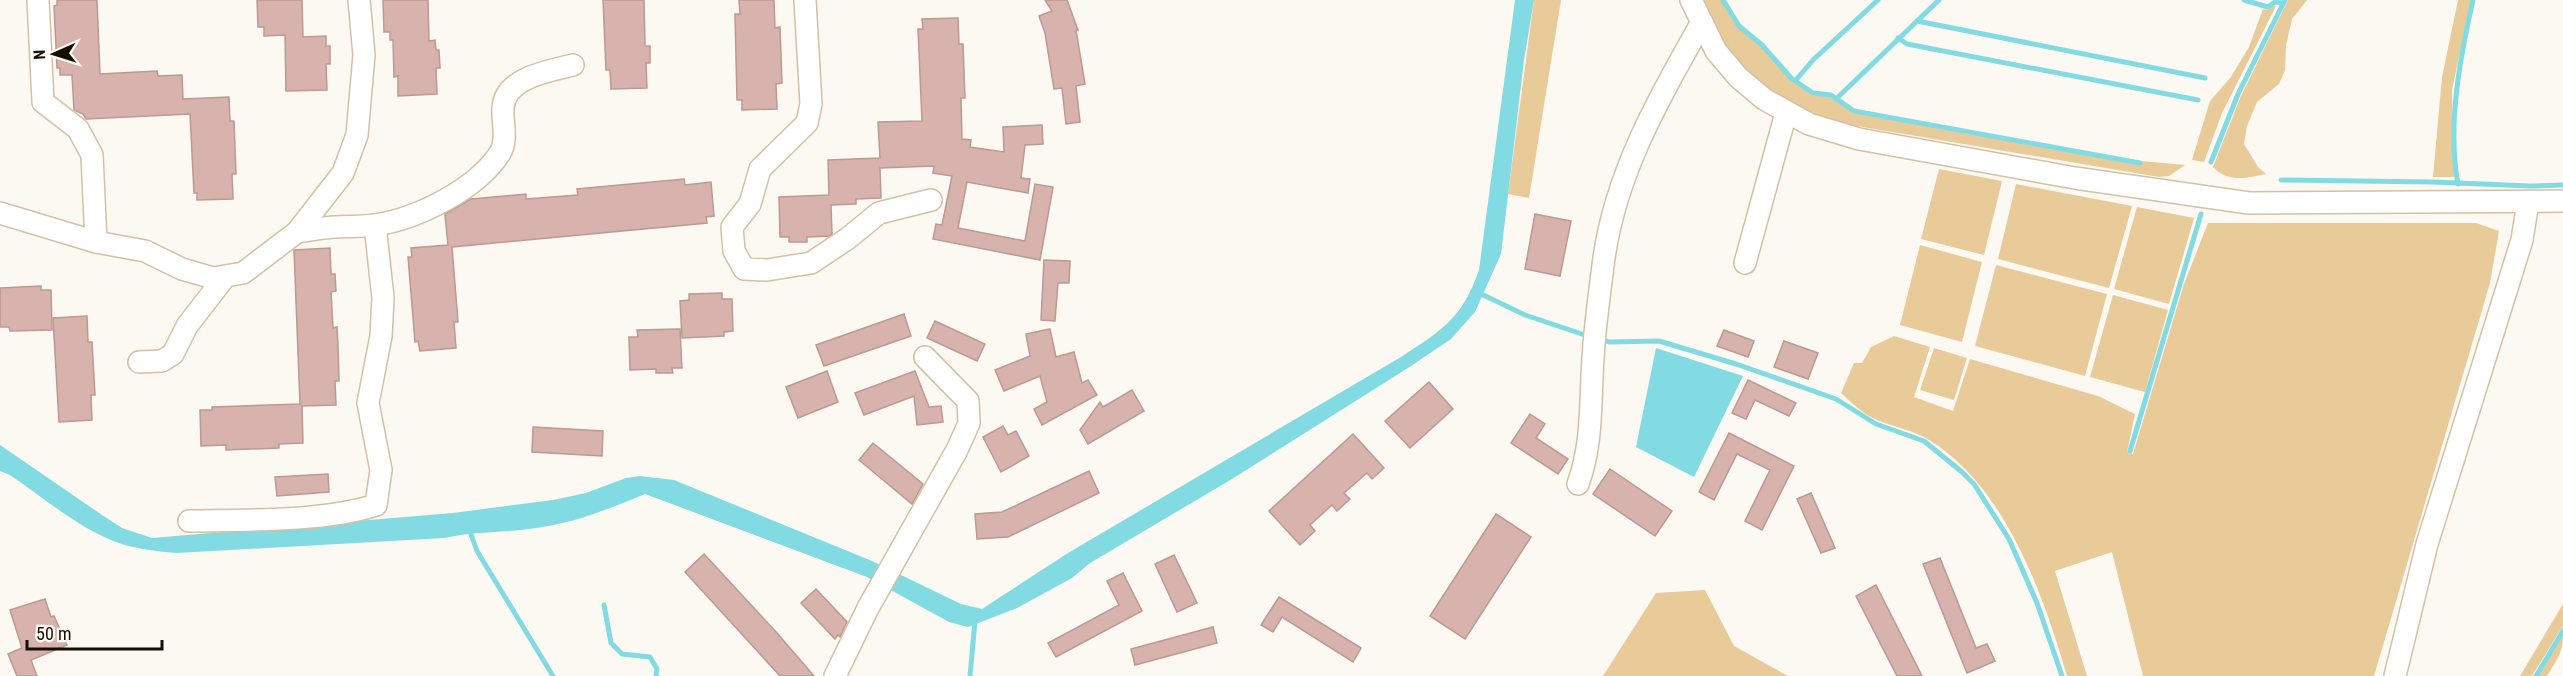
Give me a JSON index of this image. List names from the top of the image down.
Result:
{
  "scale_bar": "50 m",
  "north": "left"
}
